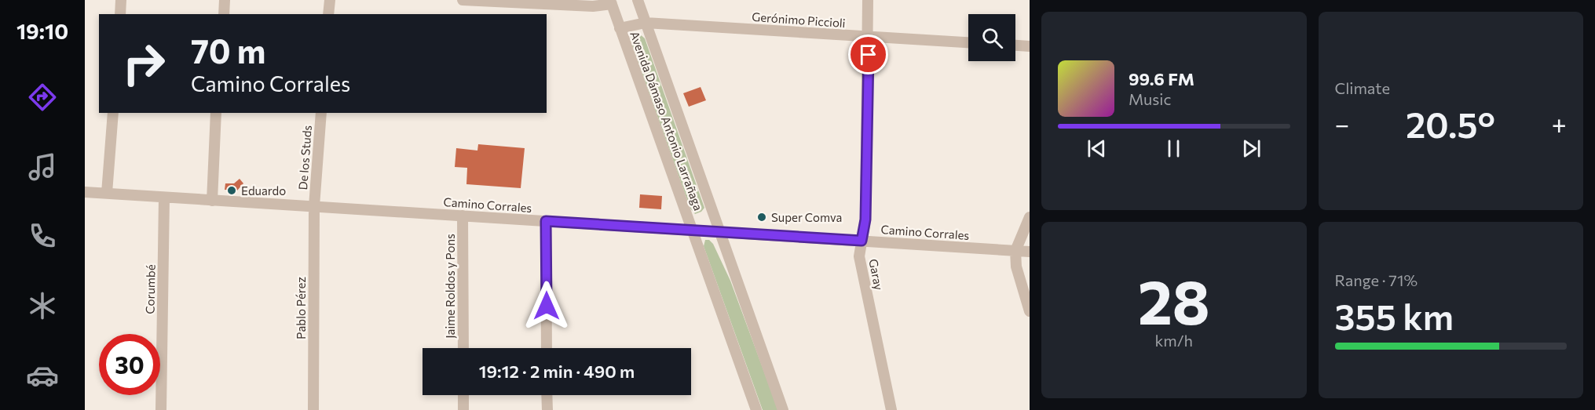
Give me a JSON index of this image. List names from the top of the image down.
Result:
{
  "streets": {
    "street": [
      "Gerónimo Piccioli",
      "Avenida Dámaso Antonio Larrañaga",
      "De los Studs",
      "Camino Corrales",
      "Garay",
      "Jaime Roldos y Pons",
      "Corumbé",
      "Pablo Pérez"
    ]
  },
  "crossings": [
    ["Gerónimo Piccioli", "Avenida Dámaso Antonio Larrañaga"],
    ["Gerónimo Piccioli", "Garay"],
    ["Avenida Dámaso Antonio Larrañaga", "Camino Corrales"],
    ["De los Studs", "Camino Corrales"],
    ["De los Studs", "Pablo Pérez"],
    ["Camino Corrales", "Garay"],
    ["Camino Corrales", "Jaime Roldos y Pons"],
    ["Camino Corrales", "Corumbé"],
    ["Camino Corrales", "Pablo Pérez"]
  ],
  "places": ["Eduardo", "Super Comva"],
  "page": {
    "tabs": "19:10",
    "tile": [
      "Climate",
      ["28", "km/h"],
      ["Range · 71%", "355 km"]
    ],
    "turn": ["70 m", "Camino Corrales"],
    "song": ["99.6 FM", "Music"],
    "heat": ["−", "20.5°", "+"],
    "limit": "30",
    "trip": "19:12 · 2 min · 490 m"
  }
}
